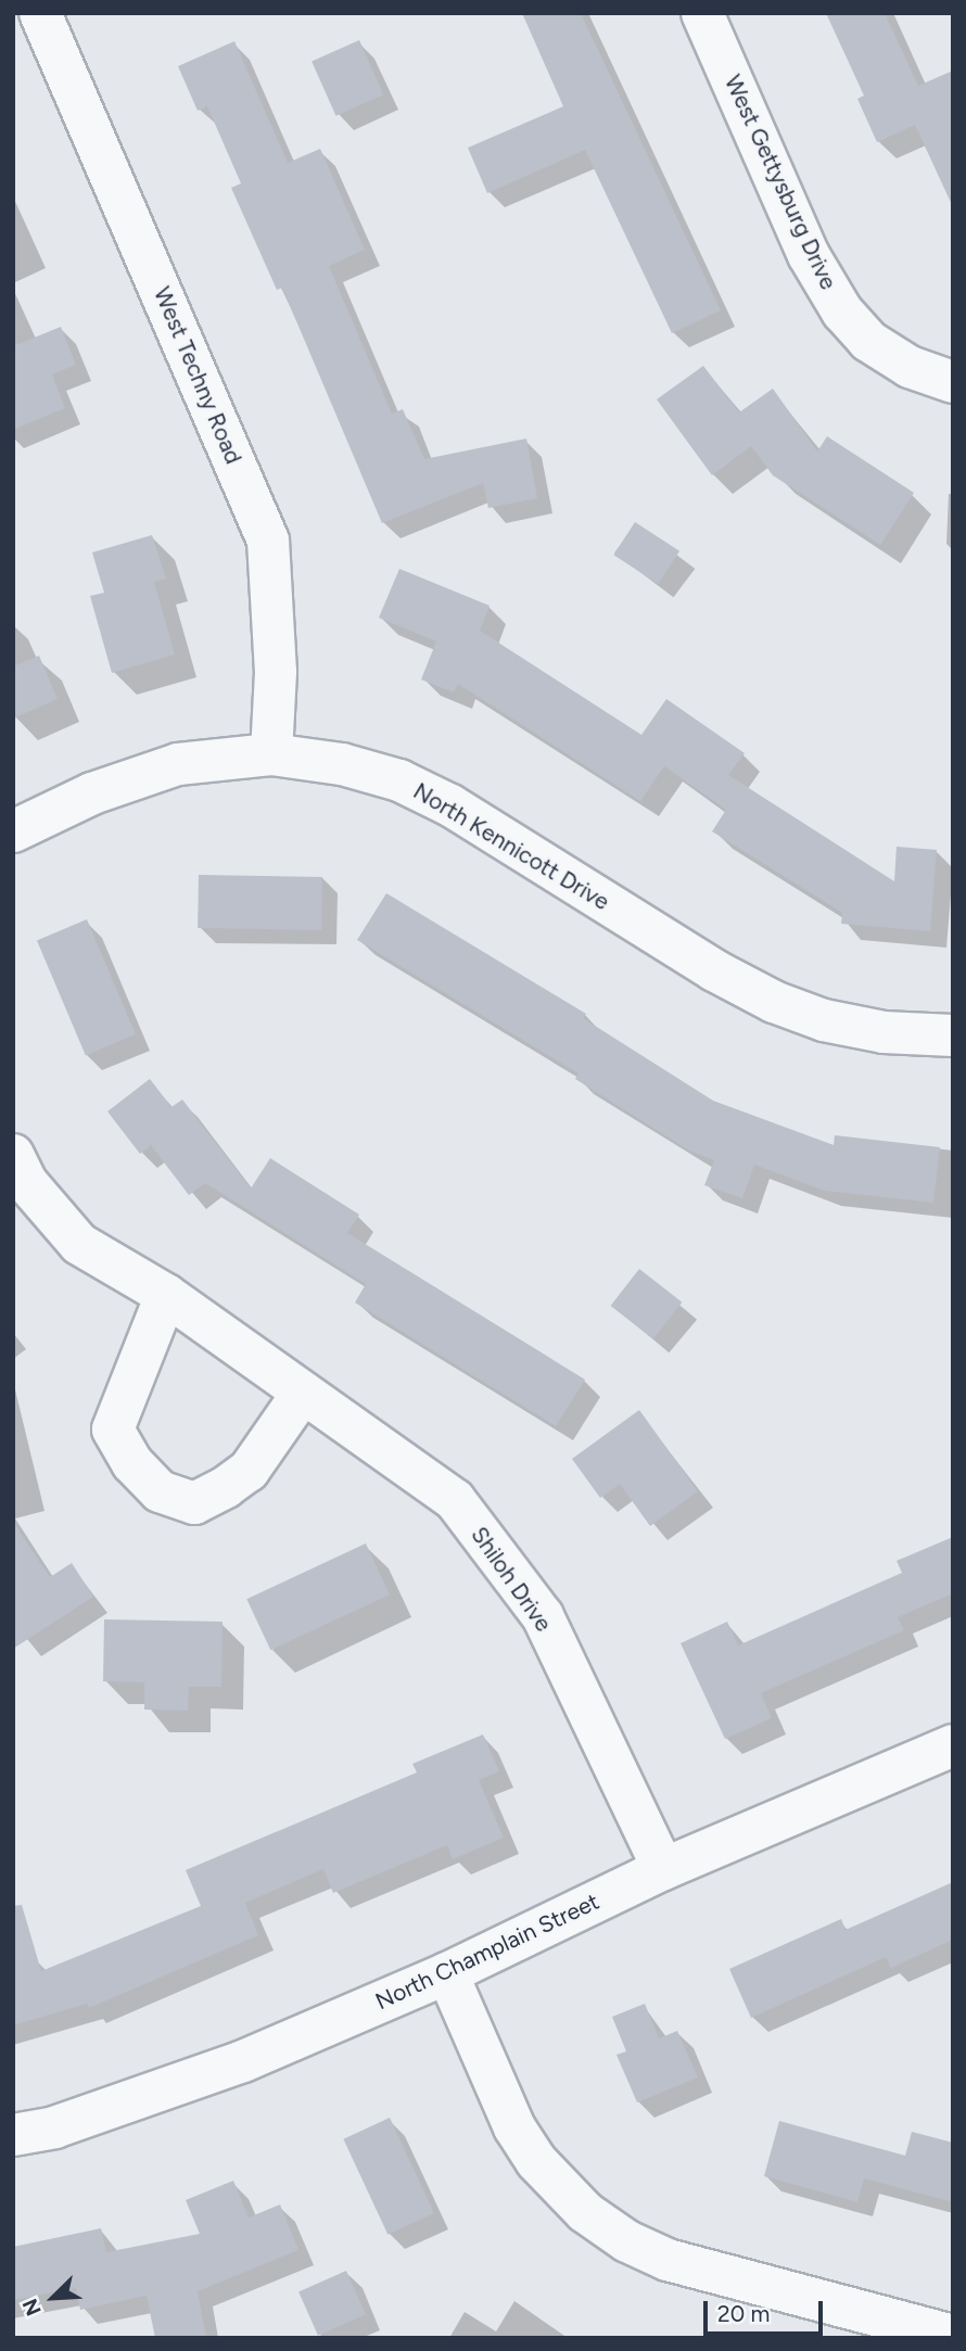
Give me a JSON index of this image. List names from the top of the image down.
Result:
{
  "streets": {
    "street": [
      "West Gettysburg Drive",
      "West Techny Road",
      "North Kennicott Drive",
      "Shiloh Drive",
      "North Champlain Street"
    ]
  },
  "crossings": [
    ["West Techny Road", "North Kennicott Drive"],
    ["Shiloh Drive", "North Champlain Street"]
  ],
  "scale_bar": "20 m",
  "north": "bottom left"
}
